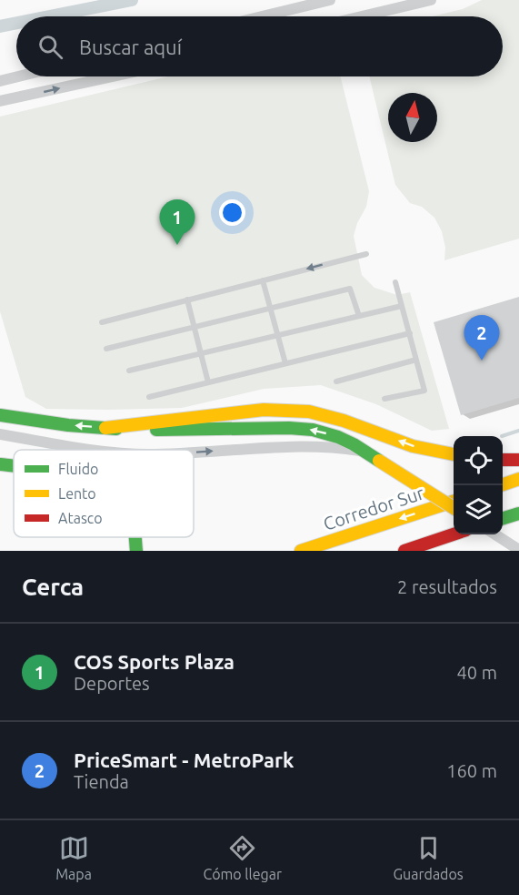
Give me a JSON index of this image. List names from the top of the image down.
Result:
{
  "streets": {
    "main road": ["Corredor Sur"]
  },
  "legend": ["Fluido", "Lento", "Atasco"],
  "north": "top",
  "page": {
    "search": "Buscar aquí",
    "pins": ["1", "2"],
    "heading": ["Cerca", "2 resultados"],
    "list": [
      {
        "mark": "1",
        "name": "COS Sports Plaza",
        "note": "Deportes",
        "value": "40 m"
      },
      {
        "mark": "2",
        "name": "PriceSmart - MetroPark",
        "note": "Tienda",
        "value": "160 m"
      }
    ],
    "nav": ["Mapa", "Cómo llegar", "Guardados"]
  }
}
